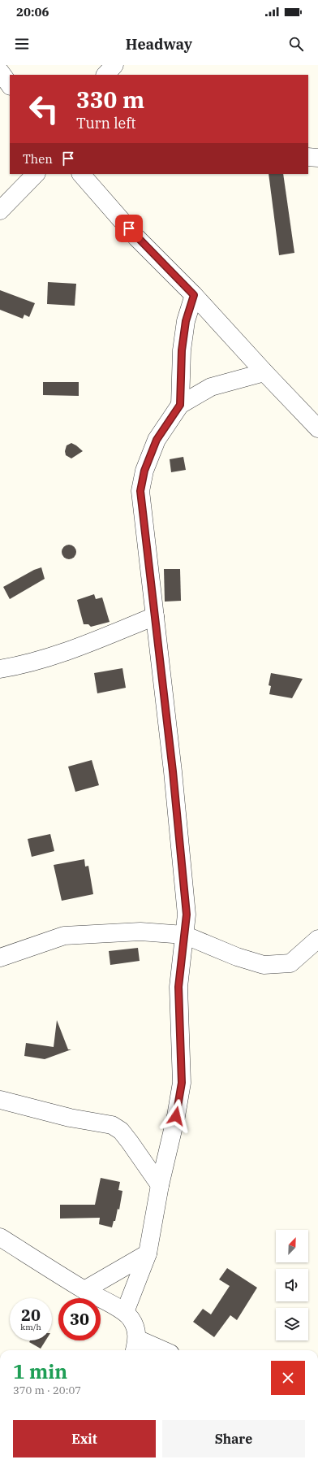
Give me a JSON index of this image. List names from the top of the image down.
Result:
{
  "north": "top right",
  "page": {
    "status": "20:06",
    "header": "Headway",
    "turn": ["330 m", "Turn left"],
    "then": "Then",
    "speed": "20 km/h",
    "limit": "30",
    "heading": ["1 min", "370 m · 20:07"],
    "buttons": ["Exit", "Share"]
  }
}
